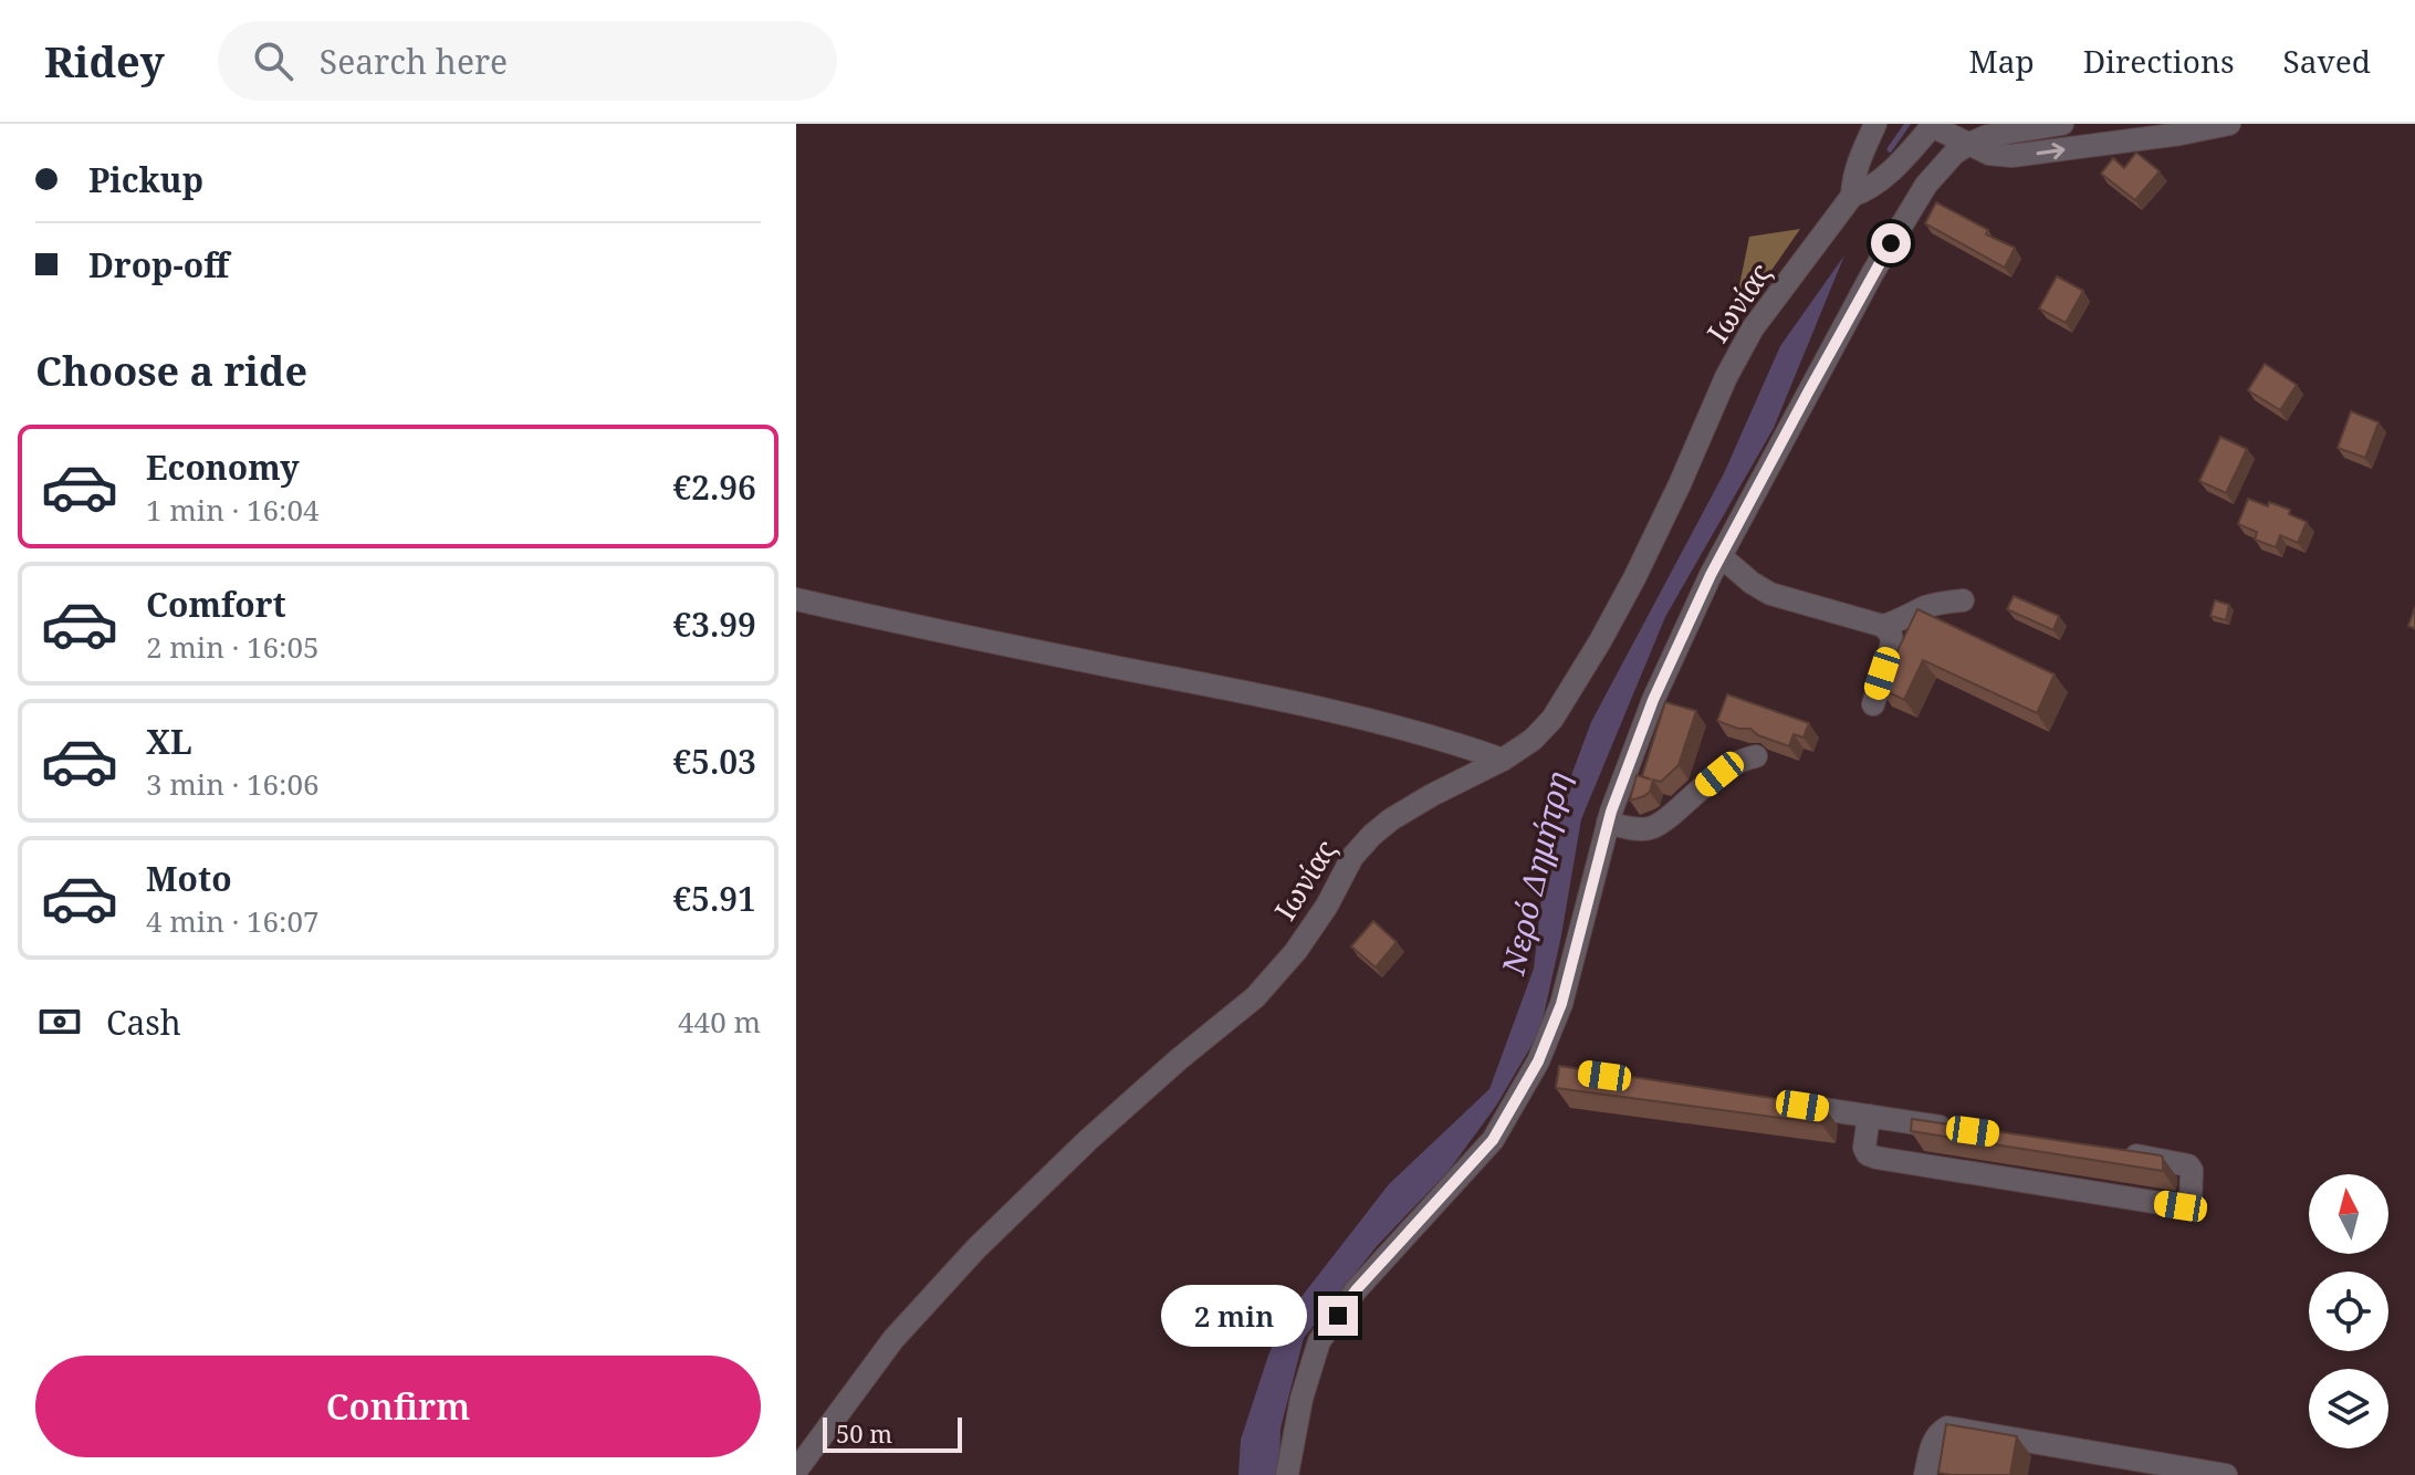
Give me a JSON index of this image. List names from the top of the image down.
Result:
{
  "streets": {
    "street": ["Ιωνίας"]
  },
  "water": ["Νερό Δημήτρη"],
  "scale_bar": "50 m",
  "north": "top",
  "page": {
    "header": "Ridey",
    "search": "Search here",
    "nav": ["Map", "Directions", "Saved"],
    "banner": ["Pickup", "Drop-off"],
    "heading": "Choose a ride",
    "list": [
      {
        "name": "Economy",
        "note": "1 min · 16:04",
        "value": "€2.96"
      },
      {
        "name": "Comfort",
        "note": "2 min · 16:05",
        "value": "€3.99"
      },
      {
        "name": "XL",
        "note": "3 min · 16:06",
        "value": "€5.03"
      },
      {
        "name": "Moto",
        "note": "4 min · 16:07",
        "value": "€5.91"
      }
    ],
    "pay": ["Cash", "440 m"],
    "bubble": "2 min",
    "buttons": "Confirm",
    "scale": "50 m"
  }
}
